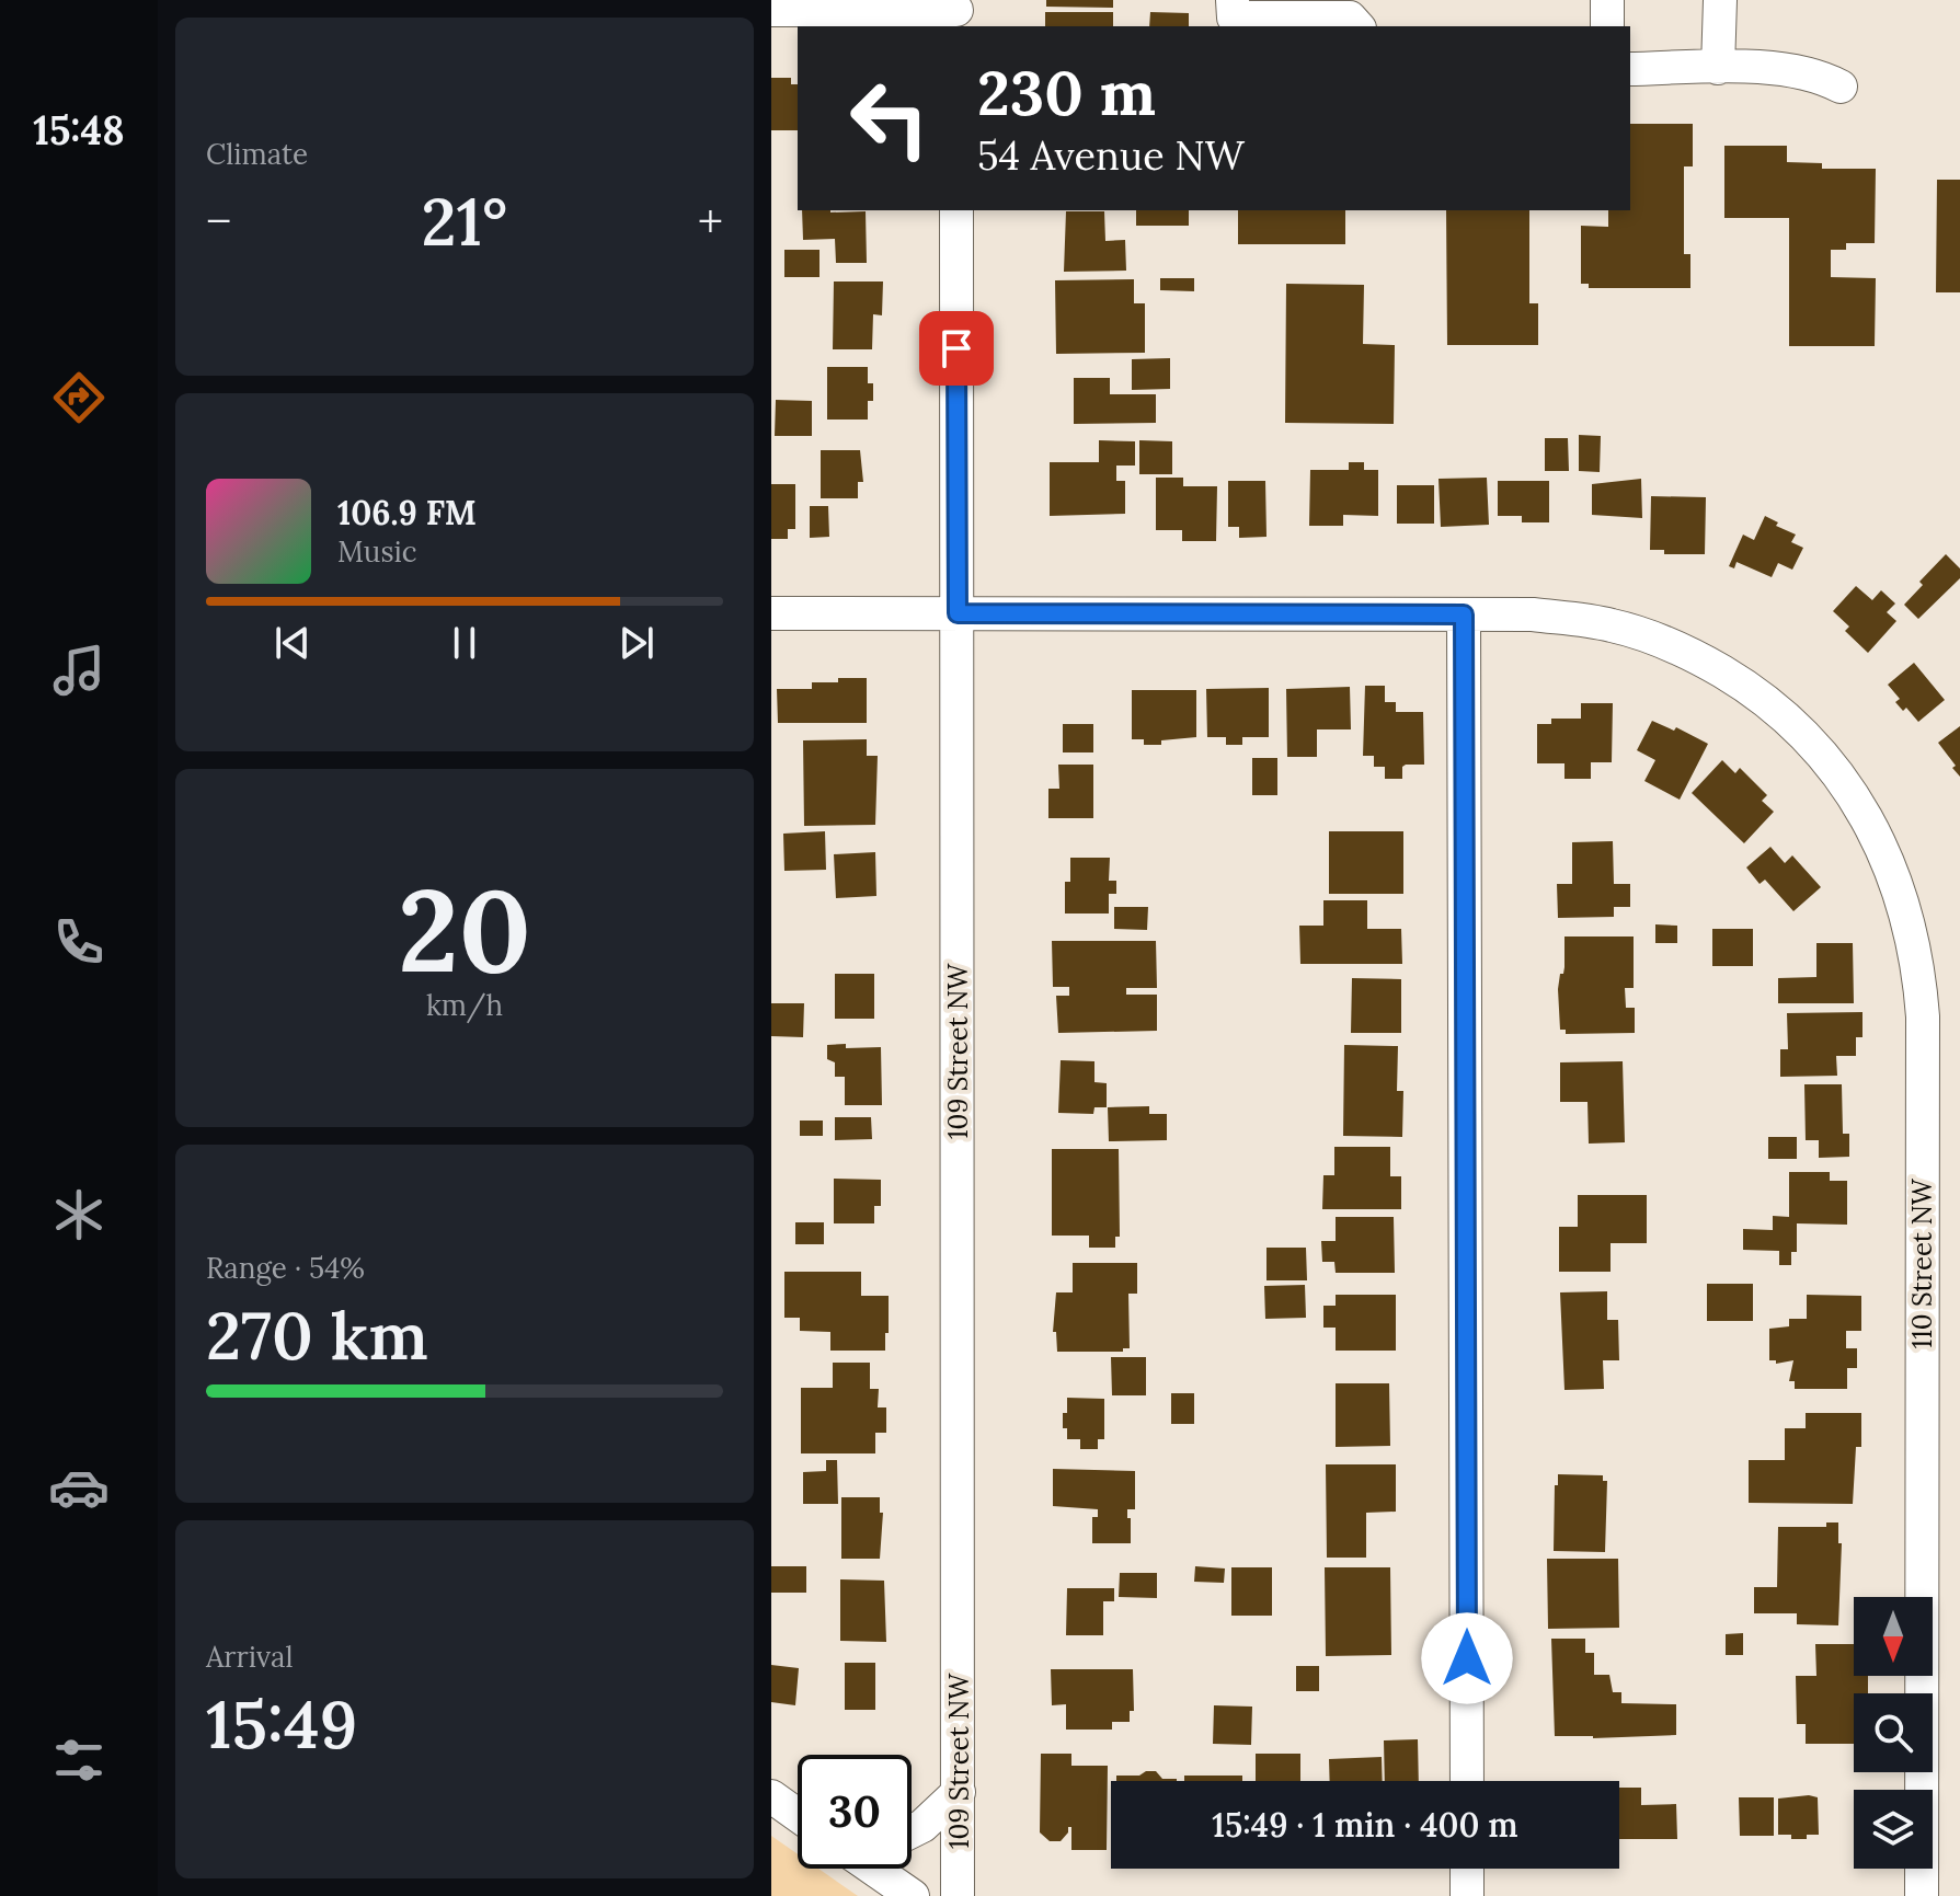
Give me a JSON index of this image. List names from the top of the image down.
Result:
{
  "streets": {
    "street": ["109 Street NW", "110 Street NW"]
  },
  "crossings": [
    ["109 Street NW", "110 Street NW"]
  ],
  "north": "bottom",
  "page": {
    "tabs": "15:48",
    "tile": [
      "Climate",
      ["20", "km/h"],
      ["Range · 54%", "270 km"],
      ["Arrival", "15:49"]
    ],
    "turn": ["230 m", "54 Avenue NW"],
    "heat": ["−", "21°", "+"],
    "song": ["106.9 FM", "Music"],
    "limit": "30",
    "trip": "15:49 · 1 min · 400 m"
  }
}
